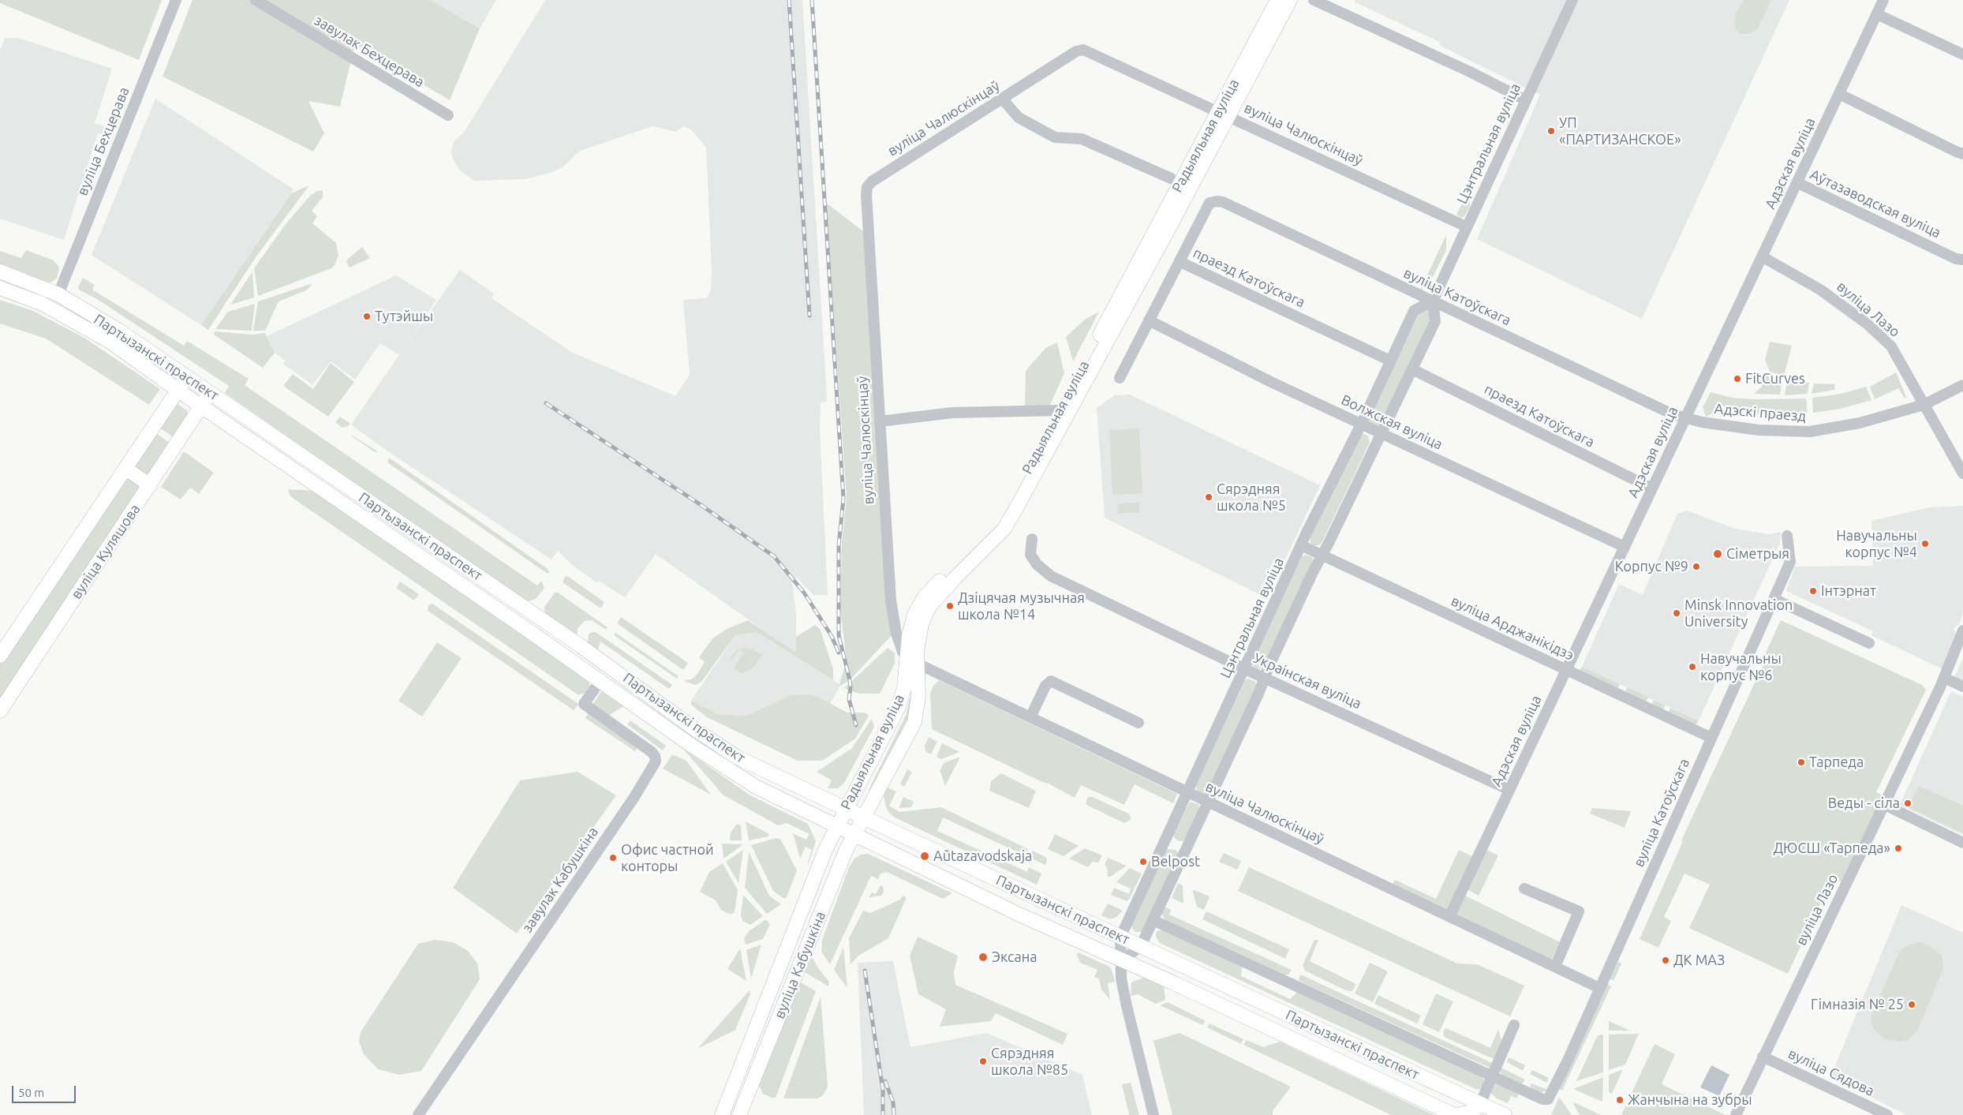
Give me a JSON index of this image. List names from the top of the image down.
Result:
{
  "streets": {
    "main road": [
      "Радыяльная вуліца",
      "Партызанскі праспект",
      "вуліца Куляшова",
      "вуліца Кабушкіна"
    ],
    "street": [
      "завулак Бехцерава",
      "вуліца Чалюскінцаў",
      "вуліца Бехцерава",
      "Цэнтральная вуліца",
      "Адэская вуліца",
      "Аўтазаводская вуліца",
      "праезд Катоўскага",
      "вуліца Катоўскага",
      "вуліца Лазо",
      "Адэскі праезд",
      "Волжская вуліца",
      "вуліца Арджанікідзэ",
      "Украінская вуліца",
      "завулак Кабушкіна",
      "вуліца Сядова"
    ]
  },
  "crossings": [
    ["вуліца Чалюскінцаў", "Радыяльная вуліца"],
    ["вуліца Чалюскінцаў", "Цэнтральная вуліца"],
    ["вуліца Чалюскінцаў", "Адэская вуліца"],
    ["вуліца Чалюскінцаў", "вуліца Катоўскага"],
    ["Радыяльная вуліца", "Партызанскі праспект"],
    ["Радыяльная вуліца", "вуліца Кабушкіна"],
    ["вуліца Бехцерава", "Партызанскі праспект"],
    ["Цэнтральная вуліца", "праезд Катоўскага"],
    ["Цэнтральная вуліца", "вуліца Катоўскага"],
    ["Цэнтральная вуліца", "Партызанскі праспект"],
    ["Цэнтральная вуліца", "Волжская вуліца"],
    ["Цэнтральная вуліца", "вуліца Арджанікідзэ"],
    ["Цэнтральная вуліца", "Украінская вуліца"],
    ["Адэская вуліца", "Аўтазаводская вуліца"],
    ["Адэская вуліца", "праезд Катоўскага"],
    ["Адэская вуліца", "вуліца Катоўскага"],
    ["Адэская вуліца", "вуліца Лазо"],
    ["Адэская вуліца", "Адэскі праезд"],
    ["Адэская вуліца", "Волжская вуліца"],
    ["Адэская вуліца", "вуліца Арджанікідзэ"],
    ["Адэская вуліца", "Украінская вуліца"],
    ["праезд Катоўскага", "вуліца Катоўскага"],
    ["вуліца Катоўскага", "Адэскі праезд"],
    ["вуліца Катоўскага", "вуліца Арджанікідзэ"],
    ["вуліца Лазо", "Адэскі праезд"],
    ["вуліца Лазо", "вуліца Сядова"],
    ["Партызанскі праспект", "вуліца Куляшова"],
    ["Партызанскі праспект", "завулак Кабушкіна"],
    ["Партызанскі праспект", "вуліца Кабушкіна"]
  ],
  "places": [
    "УП «ПАРТИЗАНСКОЕ»",
    "Тутэйшы",
    "FitCurves",
    "Сярэдняя школа №5",
    "Навучальны корпус №4",
    "Сіметрыя",
    "Корпус №9",
    "Інтэрнат",
    "Дзіцячая музычная школа №14",
    "Minsk Innovation University",
    "Навучальны корпус №6",
    "Тарпеда",
    "Веды - сіла",
    "ДЮСШ «Тарпеда»",
    "Aŭtazavodskaja",
    "Офис частной конторы",
    "Belpost",
    "Эксана",
    "ДК МАЗ",
    "Гімназія № 25",
    "Сярэдняя школа №85",
    "Жанчына на зубры"
  ],
  "scale_bar": "50 m"
}
